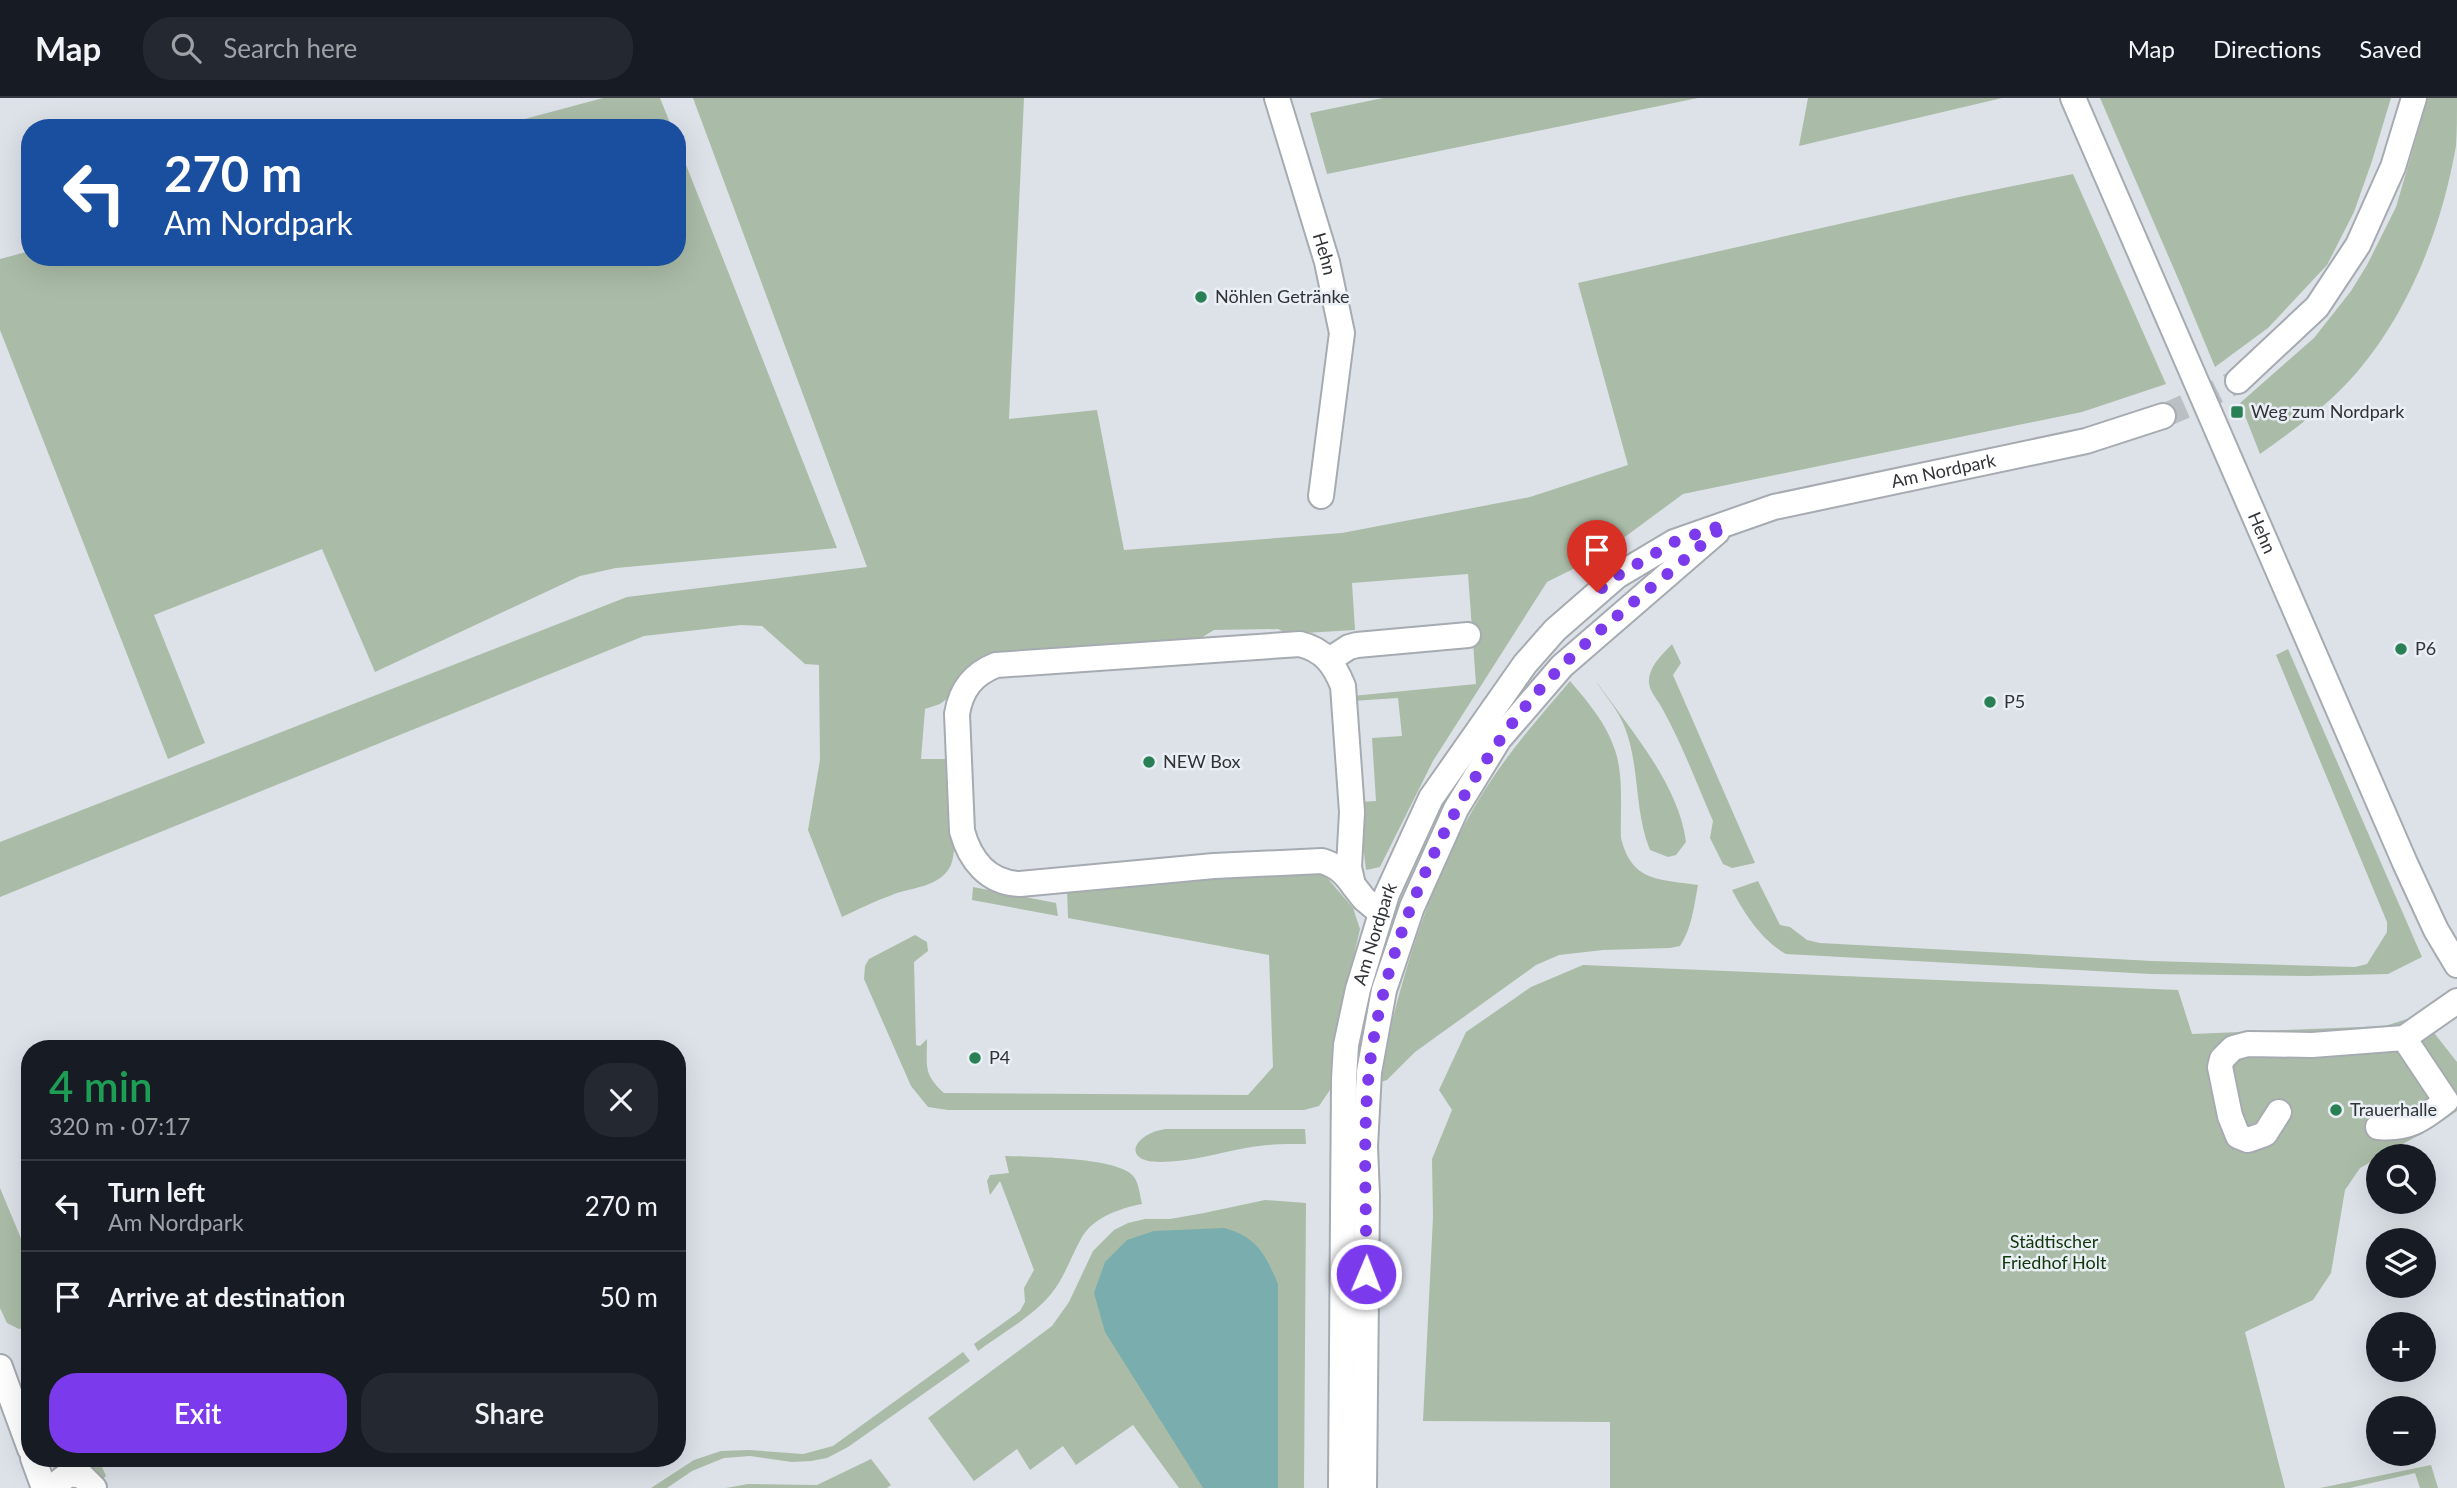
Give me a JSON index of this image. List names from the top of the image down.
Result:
{
  "streets": {
    "street": ["Hehn", "Am Nordpark"]
  },
  "parks": ["Städtischer Friedhof Holt"],
  "places": {
    "other": [
      "Nöhlen Getränke",
      "P6",
      "P5",
      "NEW Box",
      "P4",
      "Trauerhalle"
    ],
    "transit": ["Weg zum Nordpark"]
  },
  "page": {
    "header": "Map",
    "search": "Search here",
    "nav": ["Map", "Directions", "Saved"],
    "turn": ["270 m", "Am Nordpark"],
    "heading": ["4 min", "320 m · 07:17"],
    "map_buttons": ["+", "−"],
    "list": [
      {
        "name": "Turn left",
        "note": "Am Nordpark",
        "value": "270 m"
      },
      {
        "name": "Arrive at destination",
        "value": "50 m"
      }
    ],
    "buttons": ["Exit", "Share"]
  }
}
